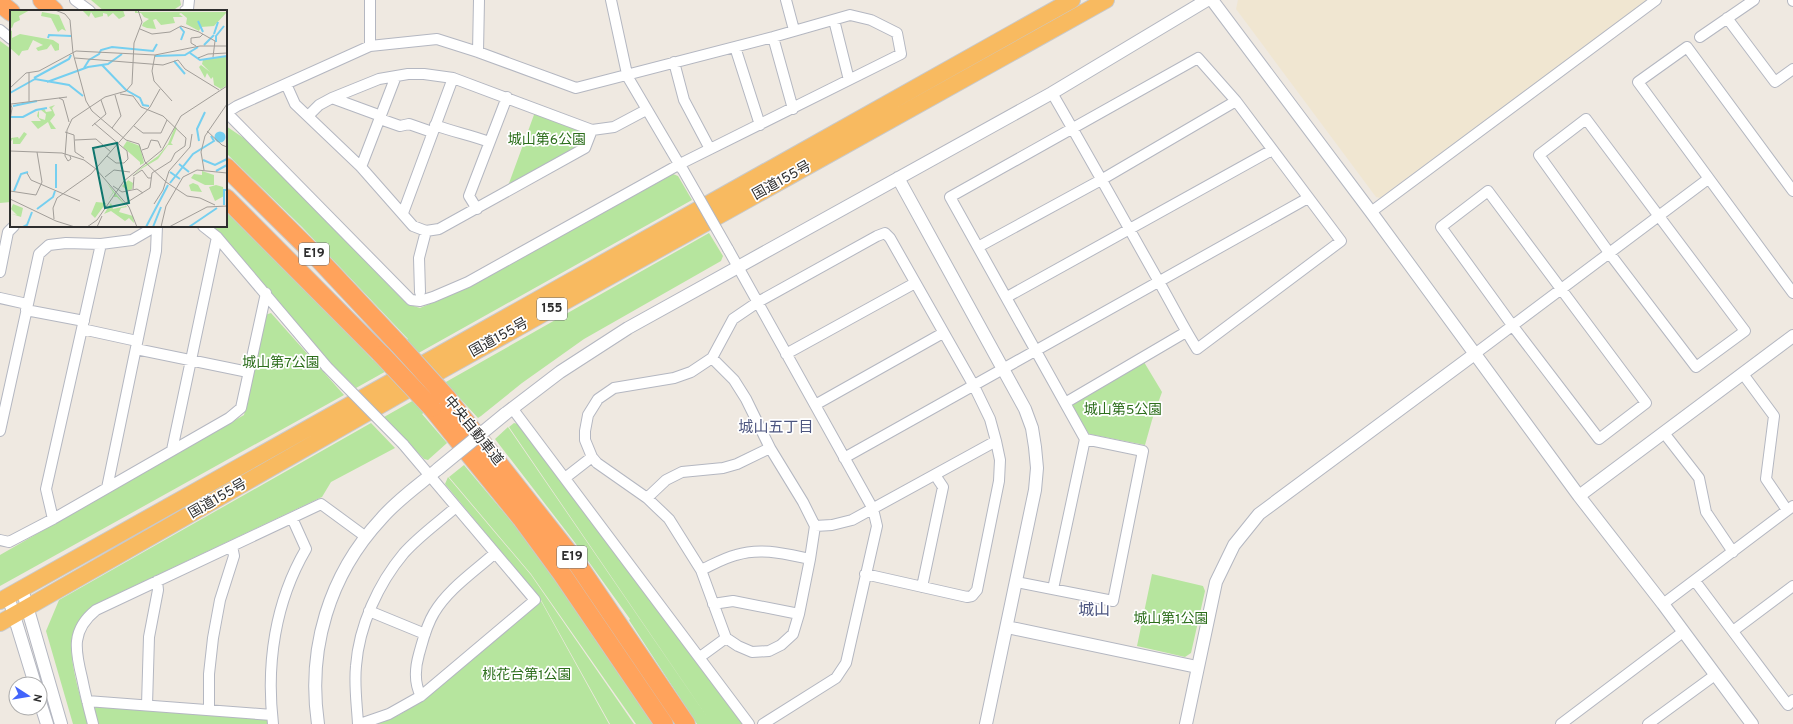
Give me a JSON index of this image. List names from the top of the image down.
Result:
{
  "streets": {
    "highway": [
      "国道155号",
      "E19",
      "155",
      "中央自動車道"
    ]
  },
  "districts": ["城山五丁目", "城山"],
  "parks": [
    "城山第6公園",
    "城山第7公園",
    "城山第5公園",
    "城山第1公園",
    "桃花台第1公園"
  ],
  "north": "right"
}
